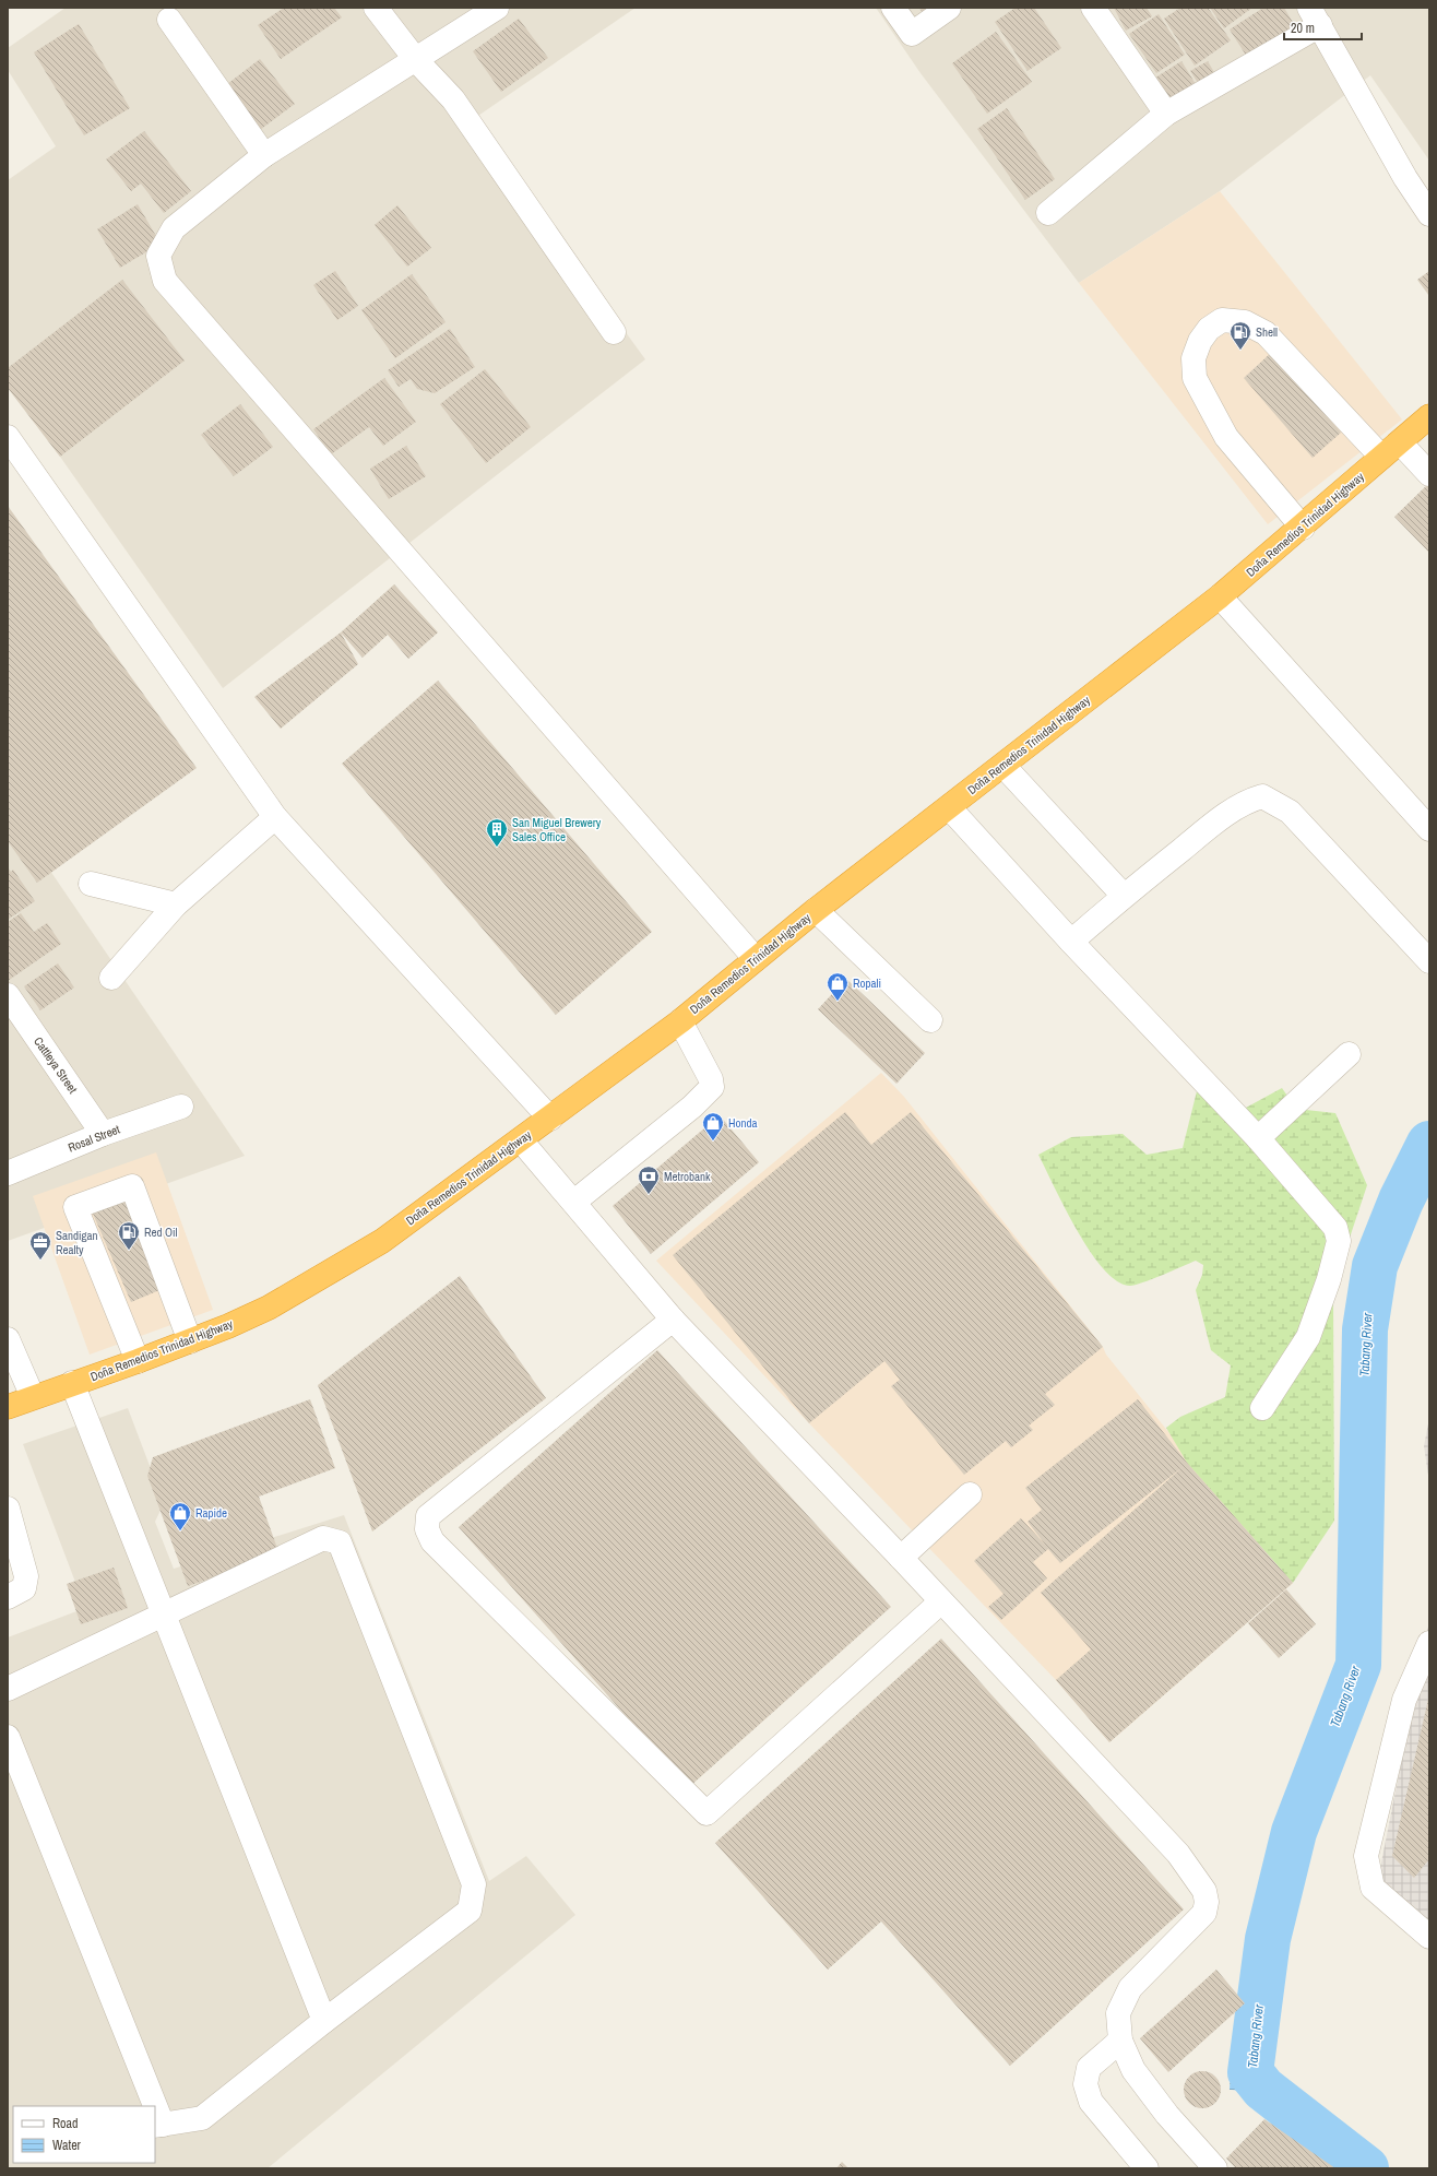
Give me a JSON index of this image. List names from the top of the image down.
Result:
{
  "streets": {
    "highway": ["Doña Remedios Trinidad Highway"],
    "street": ["Cattleya Street", "Rosal Street"]
  },
  "crossings": [
    ["Cattleya Street", "Rosal Street"]
  ],
  "water": ["Tabang River"],
  "places": {
    "fuel station": ["Shell", "Red Oil"],
    "building": ["San Miguel Brewery Sales Office"],
    "shop": ["Ropali", "Honda", "Rapide"],
    "bank": ["Metrobank"],
    "office": ["Sandigan Realty"]
  },
  "legend": ["Road", "Water"],
  "scale_bar": "20 m"
}
